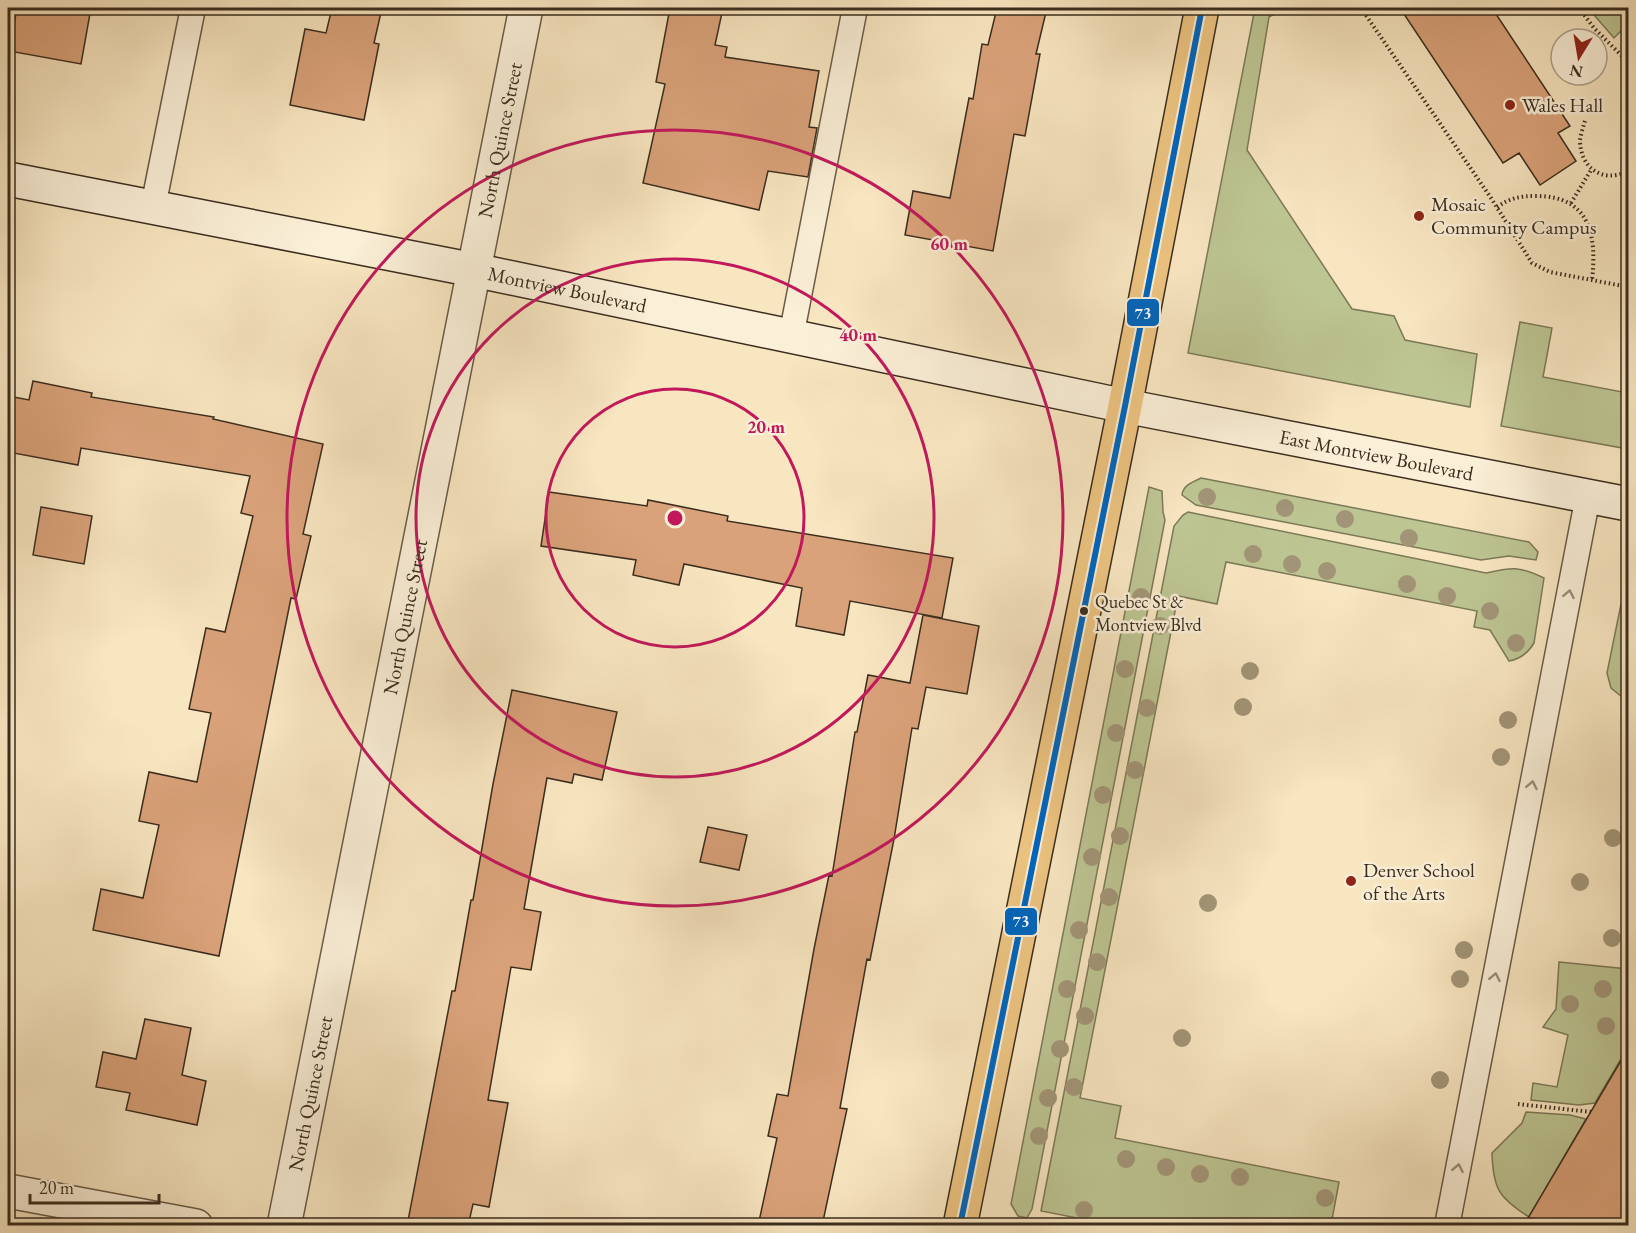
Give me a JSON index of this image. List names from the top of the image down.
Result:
{
  "streets": {
    "main road": ["North Quince Street", "Montview Boulevard", "East Montview Boulevard"]
  },
  "crossings": [
    ["North Quince Street", "Montview Boulevard"],
    ["Montview Boulevard", "East Montview Boulevard"]
  ],
  "places": [
    "Wales Hall",
    "Mosaic Community Campus",
    "Quebec St & Montview Blvd",
    "Denver School of the Arts"
  ],
  "lines": ["transit line 73"],
  "scale_bar": "20 m",
  "north": "bottom",
  "rings": ["60 m", "40 m", "20 m"]
}
